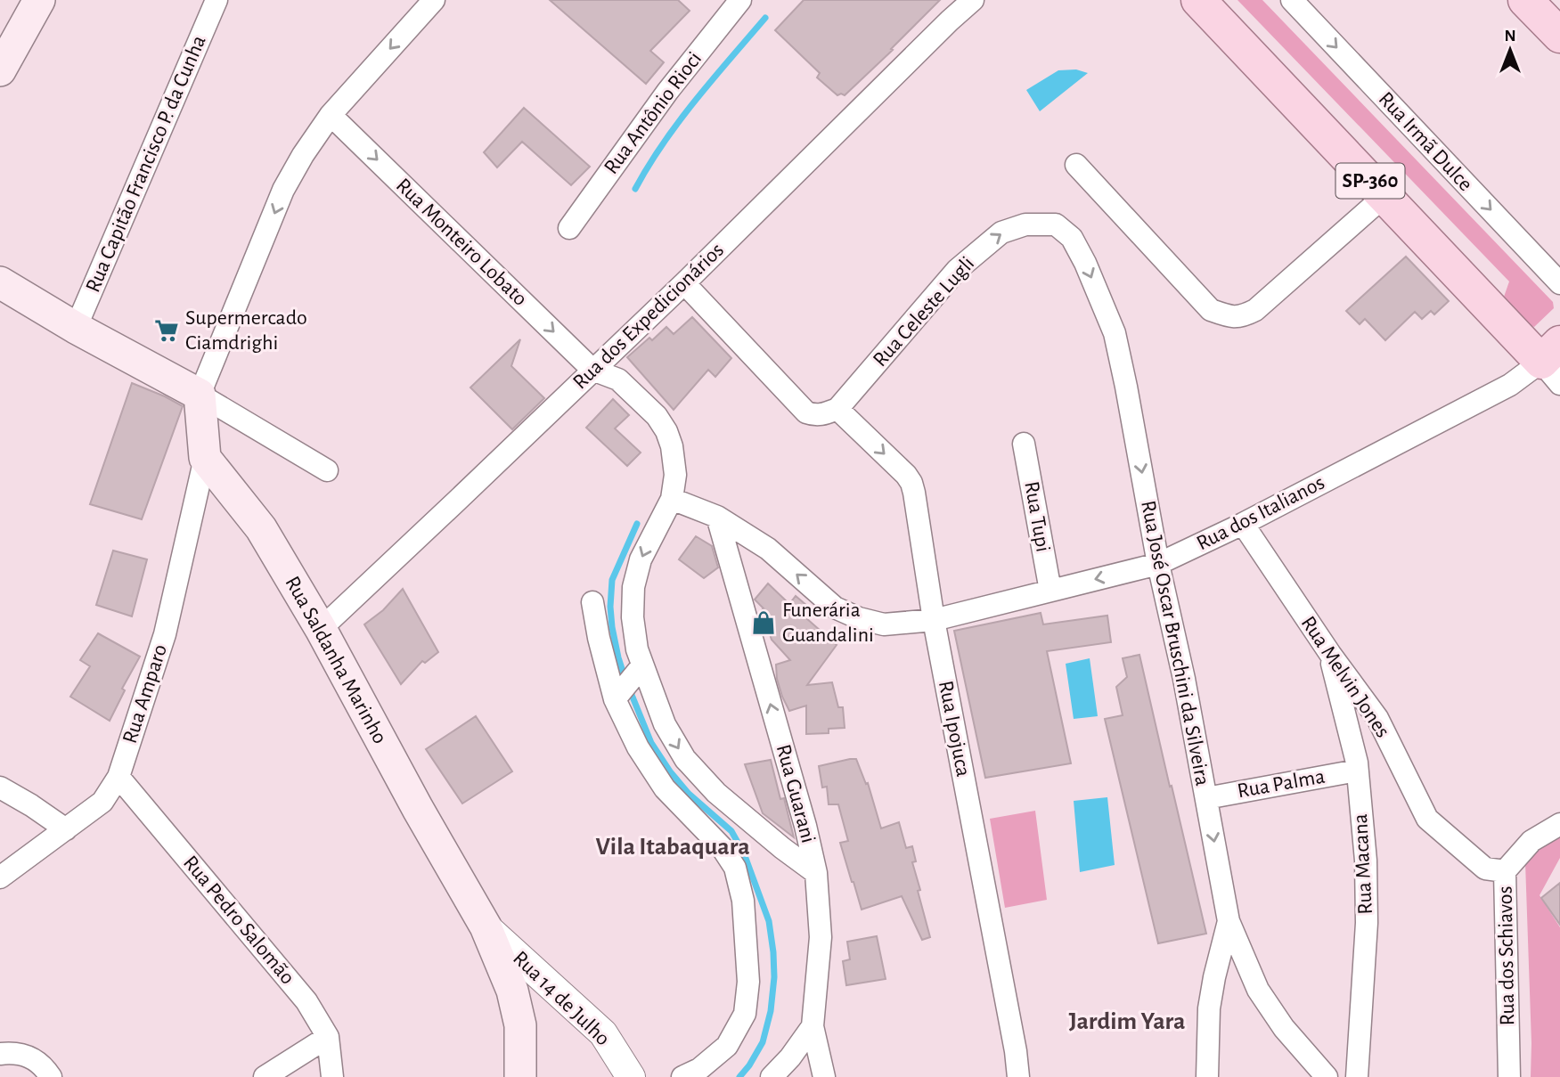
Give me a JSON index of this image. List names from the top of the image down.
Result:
{
  "streets": {
    "main road": ["SP-360", "Rua Saldanha Marinho"],
    "street": [
      "Rua Antônio Rioci",
      "Rua Irmã Dulce",
      "Rua Capitão Francisco P. da Cunha",
      "Rua Monteiro Lobato",
      "Rua Celeste Lugli",
      "Rua dos Expedicionários",
      "Rua dos Italianos",
      "Rua Tupi",
      "Rua José Oscar Bruschini da Silveira",
      "Rua Melvin Jones",
      "Rua Amparo",
      "Rua Ipojuca",
      "Rua Palma",
      "Rua Guarani",
      "Rua Macana",
      "Rua Pedro Salomão",
      "Rua dos Schiavos",
      "Rua 14 de Julho"
    ]
  },
  "crossings": [
    ["SP-360", "Rua dos Italianos"],
    ["Rua Monteiro Lobato", "Rua dos Expedicionários"],
    ["Rua Celeste Lugli", "Rua José Oscar Bruschini da Silveira"],
    ["Rua Celeste Lugli", "Rua Ipojuca"],
    ["Rua dos Expedicionários", "Rua Saldanha Marinho"],
    ["Rua dos Italianos", "Rua Tupi"],
    ["Rua dos Italianos", "Rua José Oscar Bruschini da Silveira"],
    ["Rua dos Italianos", "Rua Melvin Jones"],
    ["Rua dos Italianos", "Rua Ipojuca"],
    ["Rua dos Italianos", "Rua Guarani"],
    ["Rua José Oscar Bruschini da Silveira", "Rua Palma"],
    ["Rua Saldanha Marinho", "Rua Amparo"],
    ["Rua Saldanha Marinho", "Rua 14 de Julho"],
    ["Rua Melvin Jones", "Rua Macana"],
    ["Rua Melvin Jones", "Rua dos Schiavos"],
    ["Rua Amparo", "Rua Pedro Salomão"],
    ["Rua Palma", "Rua Macana"]
  ],
  "one_way": [
    "Rua Irmã Dulce",
    "Rua Monteiro Lobato",
    "Rua Celeste Lugli",
    "Rua José Oscar Bruschini da Silveira",
    "Rua Guarani"
  ],
  "districts": ["Vila Itabaquara", "Jardim Yara"],
  "places": {
    "supermarket": ["Supermercado Ciamdrighi"],
    "shop": ["Funerária Guandalini"]
  },
  "north": "top"
}
